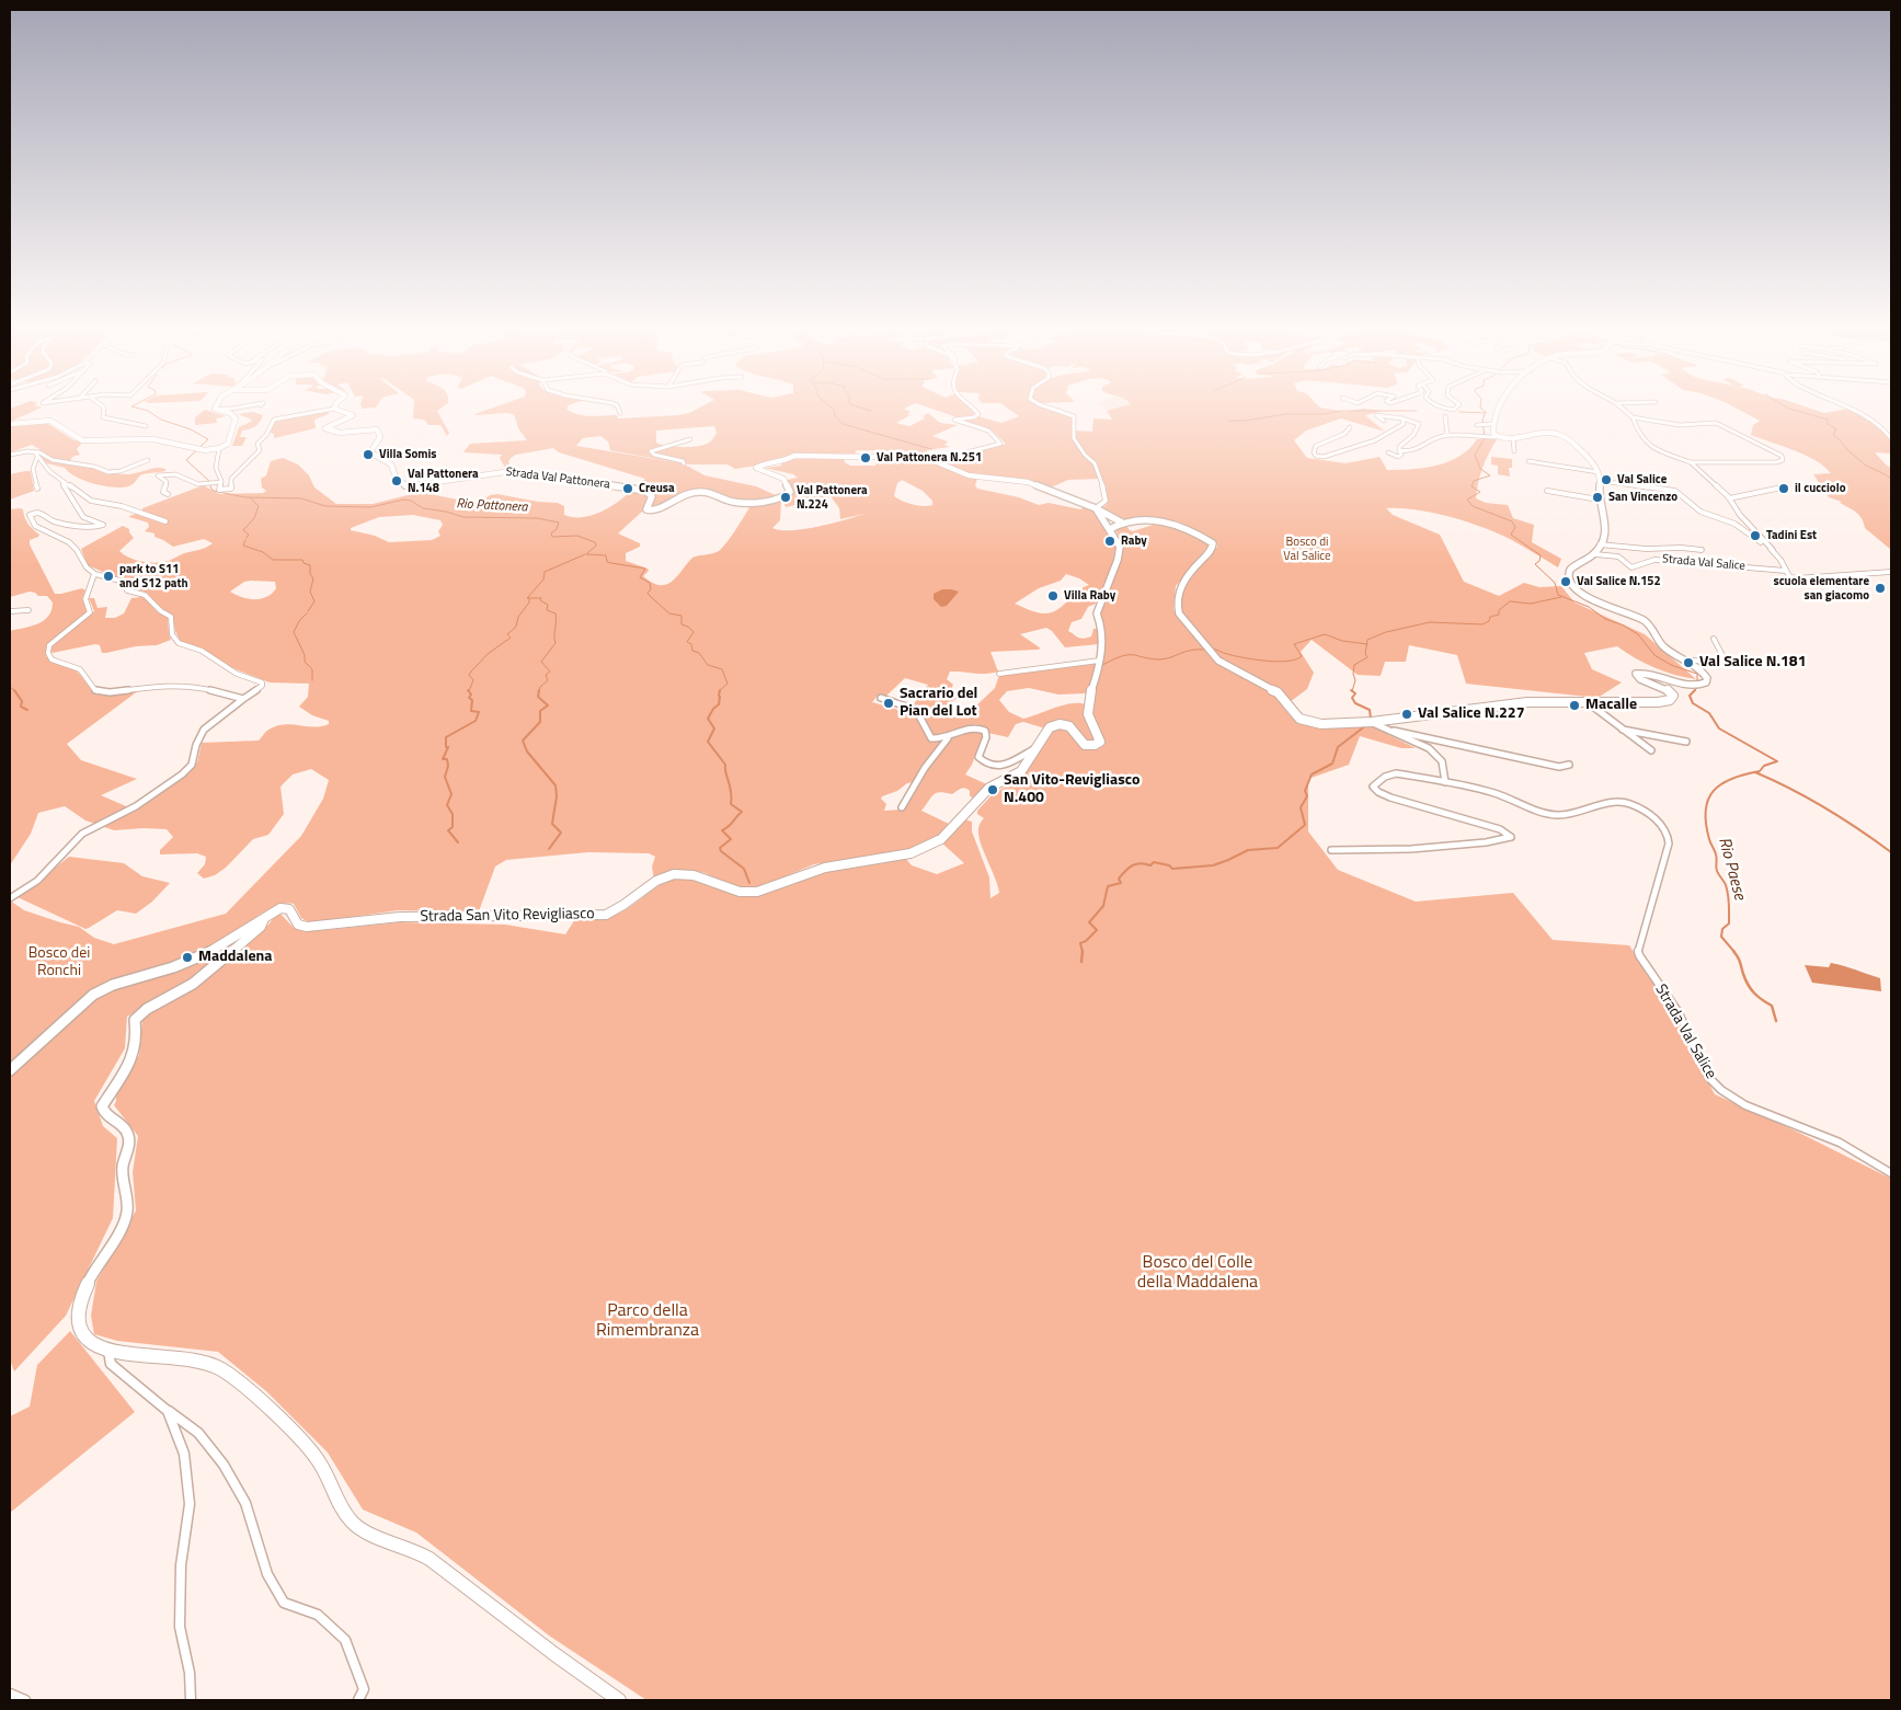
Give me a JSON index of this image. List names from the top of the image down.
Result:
{
  "streets": {
    "street": ["Strada Val Pattonera", "Strada Val Salice", "Strada San Vito Revigliasco"]
  },
  "water": ["Rio Pattonera", "Rio Paese"],
  "parks": [
    "Bosco di Val Salice",
    "Bosco dei Ronchi",
    "Bosco del Colle della Maddalena",
    "Parco della Rimembranza"
  ],
  "places": [
    "Villa Somis",
    "Val Pattonera N.251",
    "Val Salice",
    "Val Pattonera N.148",
    "Creusa",
    "il cucciolo",
    "Val Pattonera N.224",
    "San Vincenzo",
    "Tadini Est",
    "Raby",
    "park to S11 and S12 path",
    "Val Salice N.152",
    "scuola elementare san giacomo",
    "Villa Raby",
    "Val Salice N.181",
    "Sacrario del Pian del Lot",
    "Macalle",
    "Val Salice N.227",
    "San Vito-Revigliasco N.400",
    "Maddalena"
  ]
}
